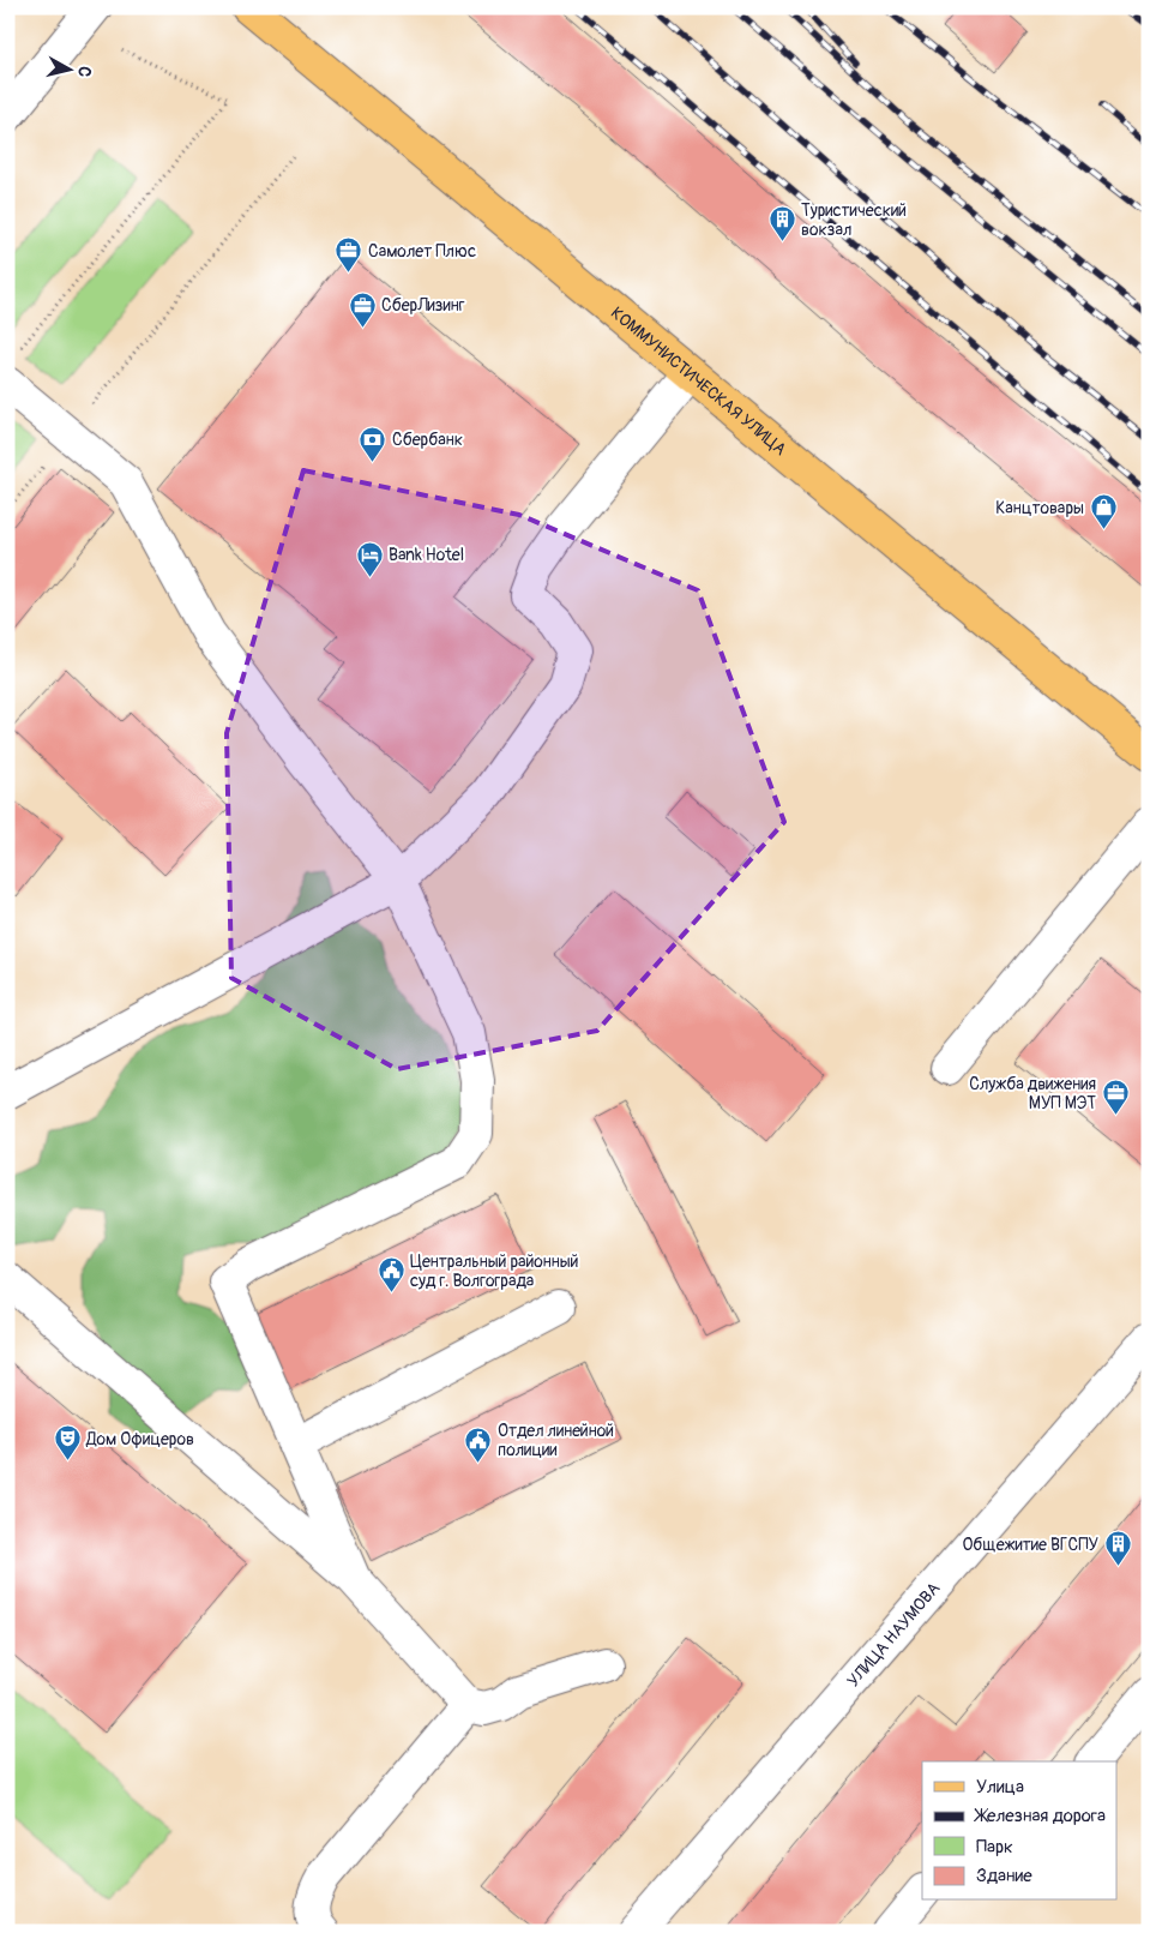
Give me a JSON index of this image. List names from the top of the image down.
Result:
{
  "streets": {
    "main road": ["КОММУНИСТИЧЕСКАЯ УЛИЦА"],
    "street": ["УЛИЦА НАУМОВА"]
  },
  "places": {
    "building": ["Туристический вокзал", "Общежитие ВГСПУ"],
    "office": ["Самолет Плюс", "СберЛизинг", "Служба движения МУП МЭТ"],
    "bank": ["Сбербанк"],
    "shop": ["Канцтовары"],
    "hotel": ["Bank Hotel"],
    "public building": ["Центральный районный суд г. Волгограда", "Отдел линейной полиции"],
    "theatre": ["Дом Офицеров"]
  },
  "legend": [
    "Улица",
    "Железная дорога",
    "Парк",
    "Здание"
  ],
  "north": "right"
}
